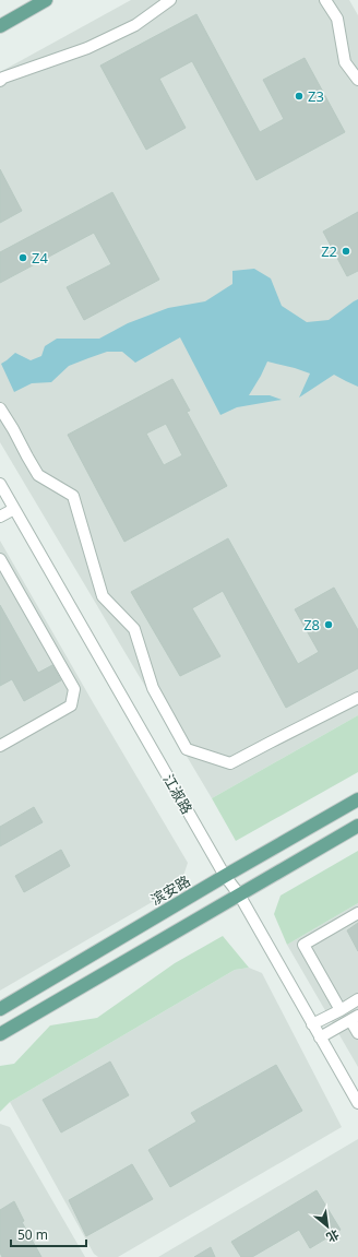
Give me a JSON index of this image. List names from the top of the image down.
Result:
{
  "streets": {
    "main road": ["滨安路"],
    "street": ["江淑路"]
  },
  "crossings": [
    ["江淑路", "滨安路"]
  ],
  "places": [
    "Z3",
    "Z2",
    "Z4",
    "Z8"
  ],
  "scale_bar": "50 m",
  "north": "bottom right"
}
